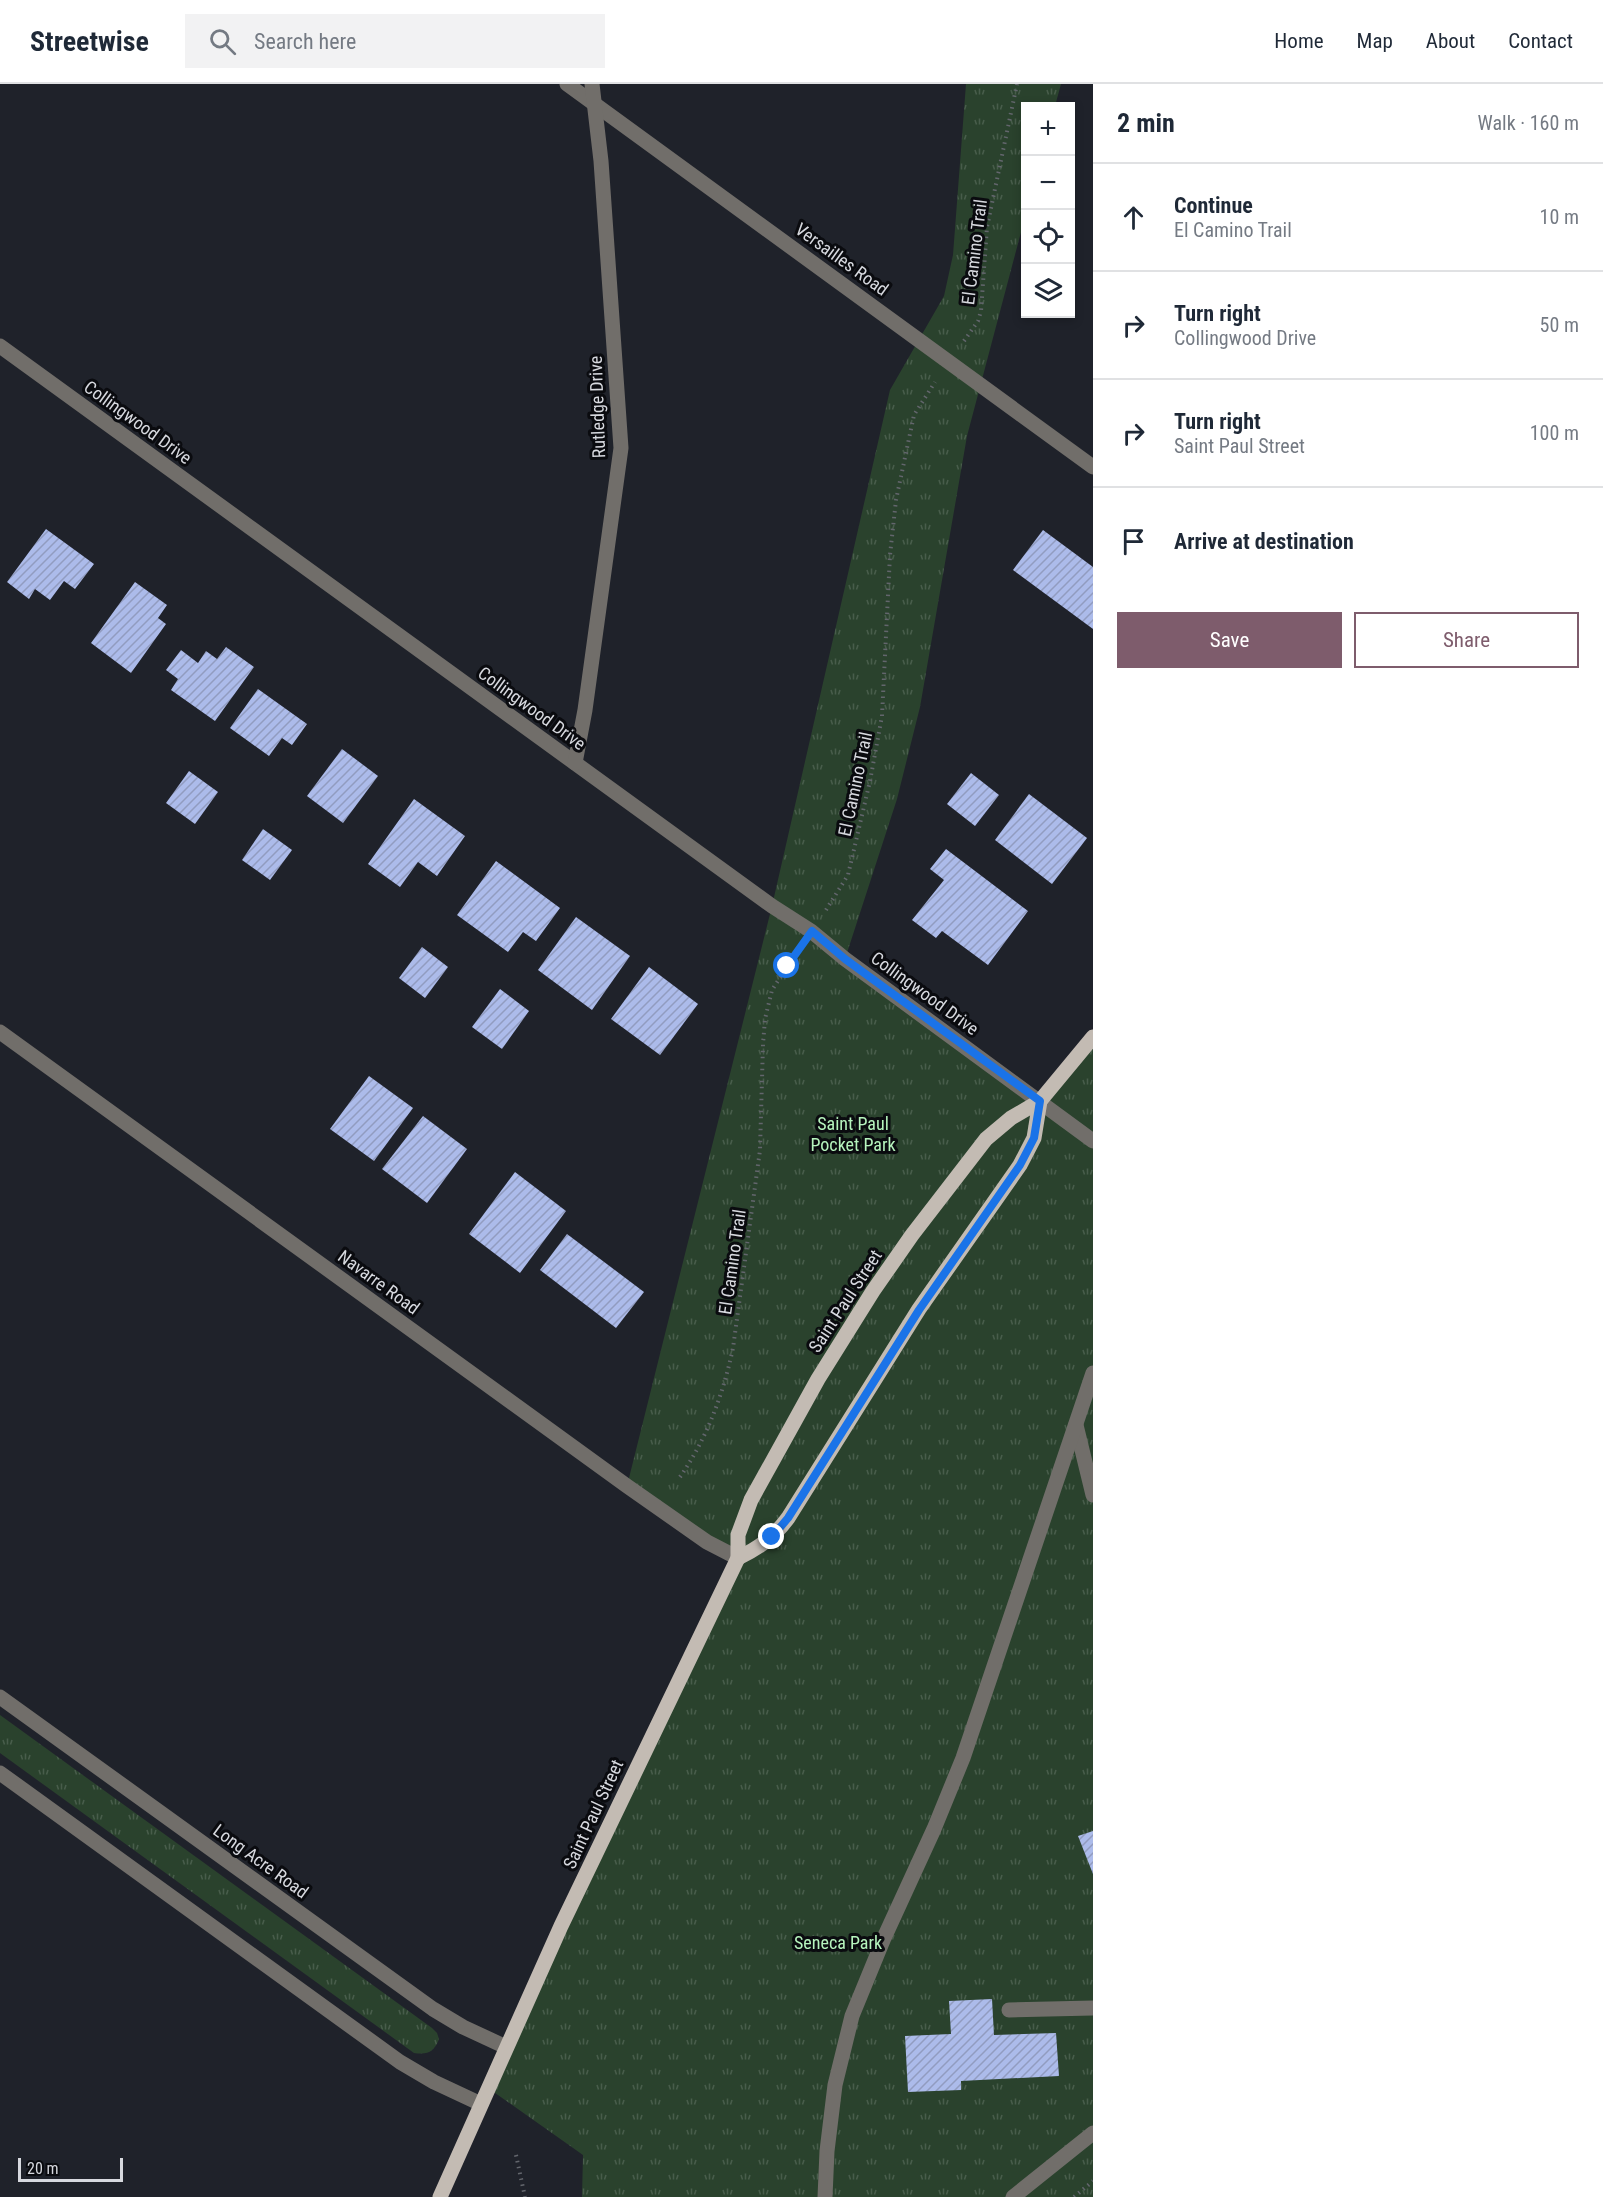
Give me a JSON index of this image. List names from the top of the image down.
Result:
{
  "streets": {
    "main road": ["Saint Paul Street"],
    "street": [
      "Versailles Road",
      "Rutledge Drive",
      "Collingwood Drive",
      "Navarre Road",
      "Long Acre Road"
    ],
    "path": ["El Camino Trail"]
  },
  "crossings": [
    ["El Camino Trail", "Versailles Road"],
    ["El Camino Trail", "Collingwood Drive"],
    ["Versailles Road", "Rutledge Drive"],
    ["Rutledge Drive", "Collingwood Drive"],
    ["Collingwood Drive", "Saint Paul Street"],
    ["Navarre Road", "Saint Paul Street"],
    ["Saint Paul Street", "Long Acre Road"]
  ],
  "parks": ["Saint Paul Pocket Park", "Seneca Park"],
  "scale_bar": "20 m",
  "page": {
    "header": "Streetwise",
    "search": "Search here",
    "nav": [
      "Home",
      "Map",
      "About",
      "Contact"
    ],
    "heading": ["2 min", "Walk · 160 m"],
    "map_buttons": ["+", "−"],
    "list": [
      ["Continue", "El Camino Trail", "10 m"],
      ["Turn right", "Collingwood Drive", "50 m"],
      ["Turn right", "Saint Paul Street", "100 m"],
      "Arrive at destination"
    ],
    "buttons": ["Save", "Share"],
    "scale": "20 m"
  }
}
